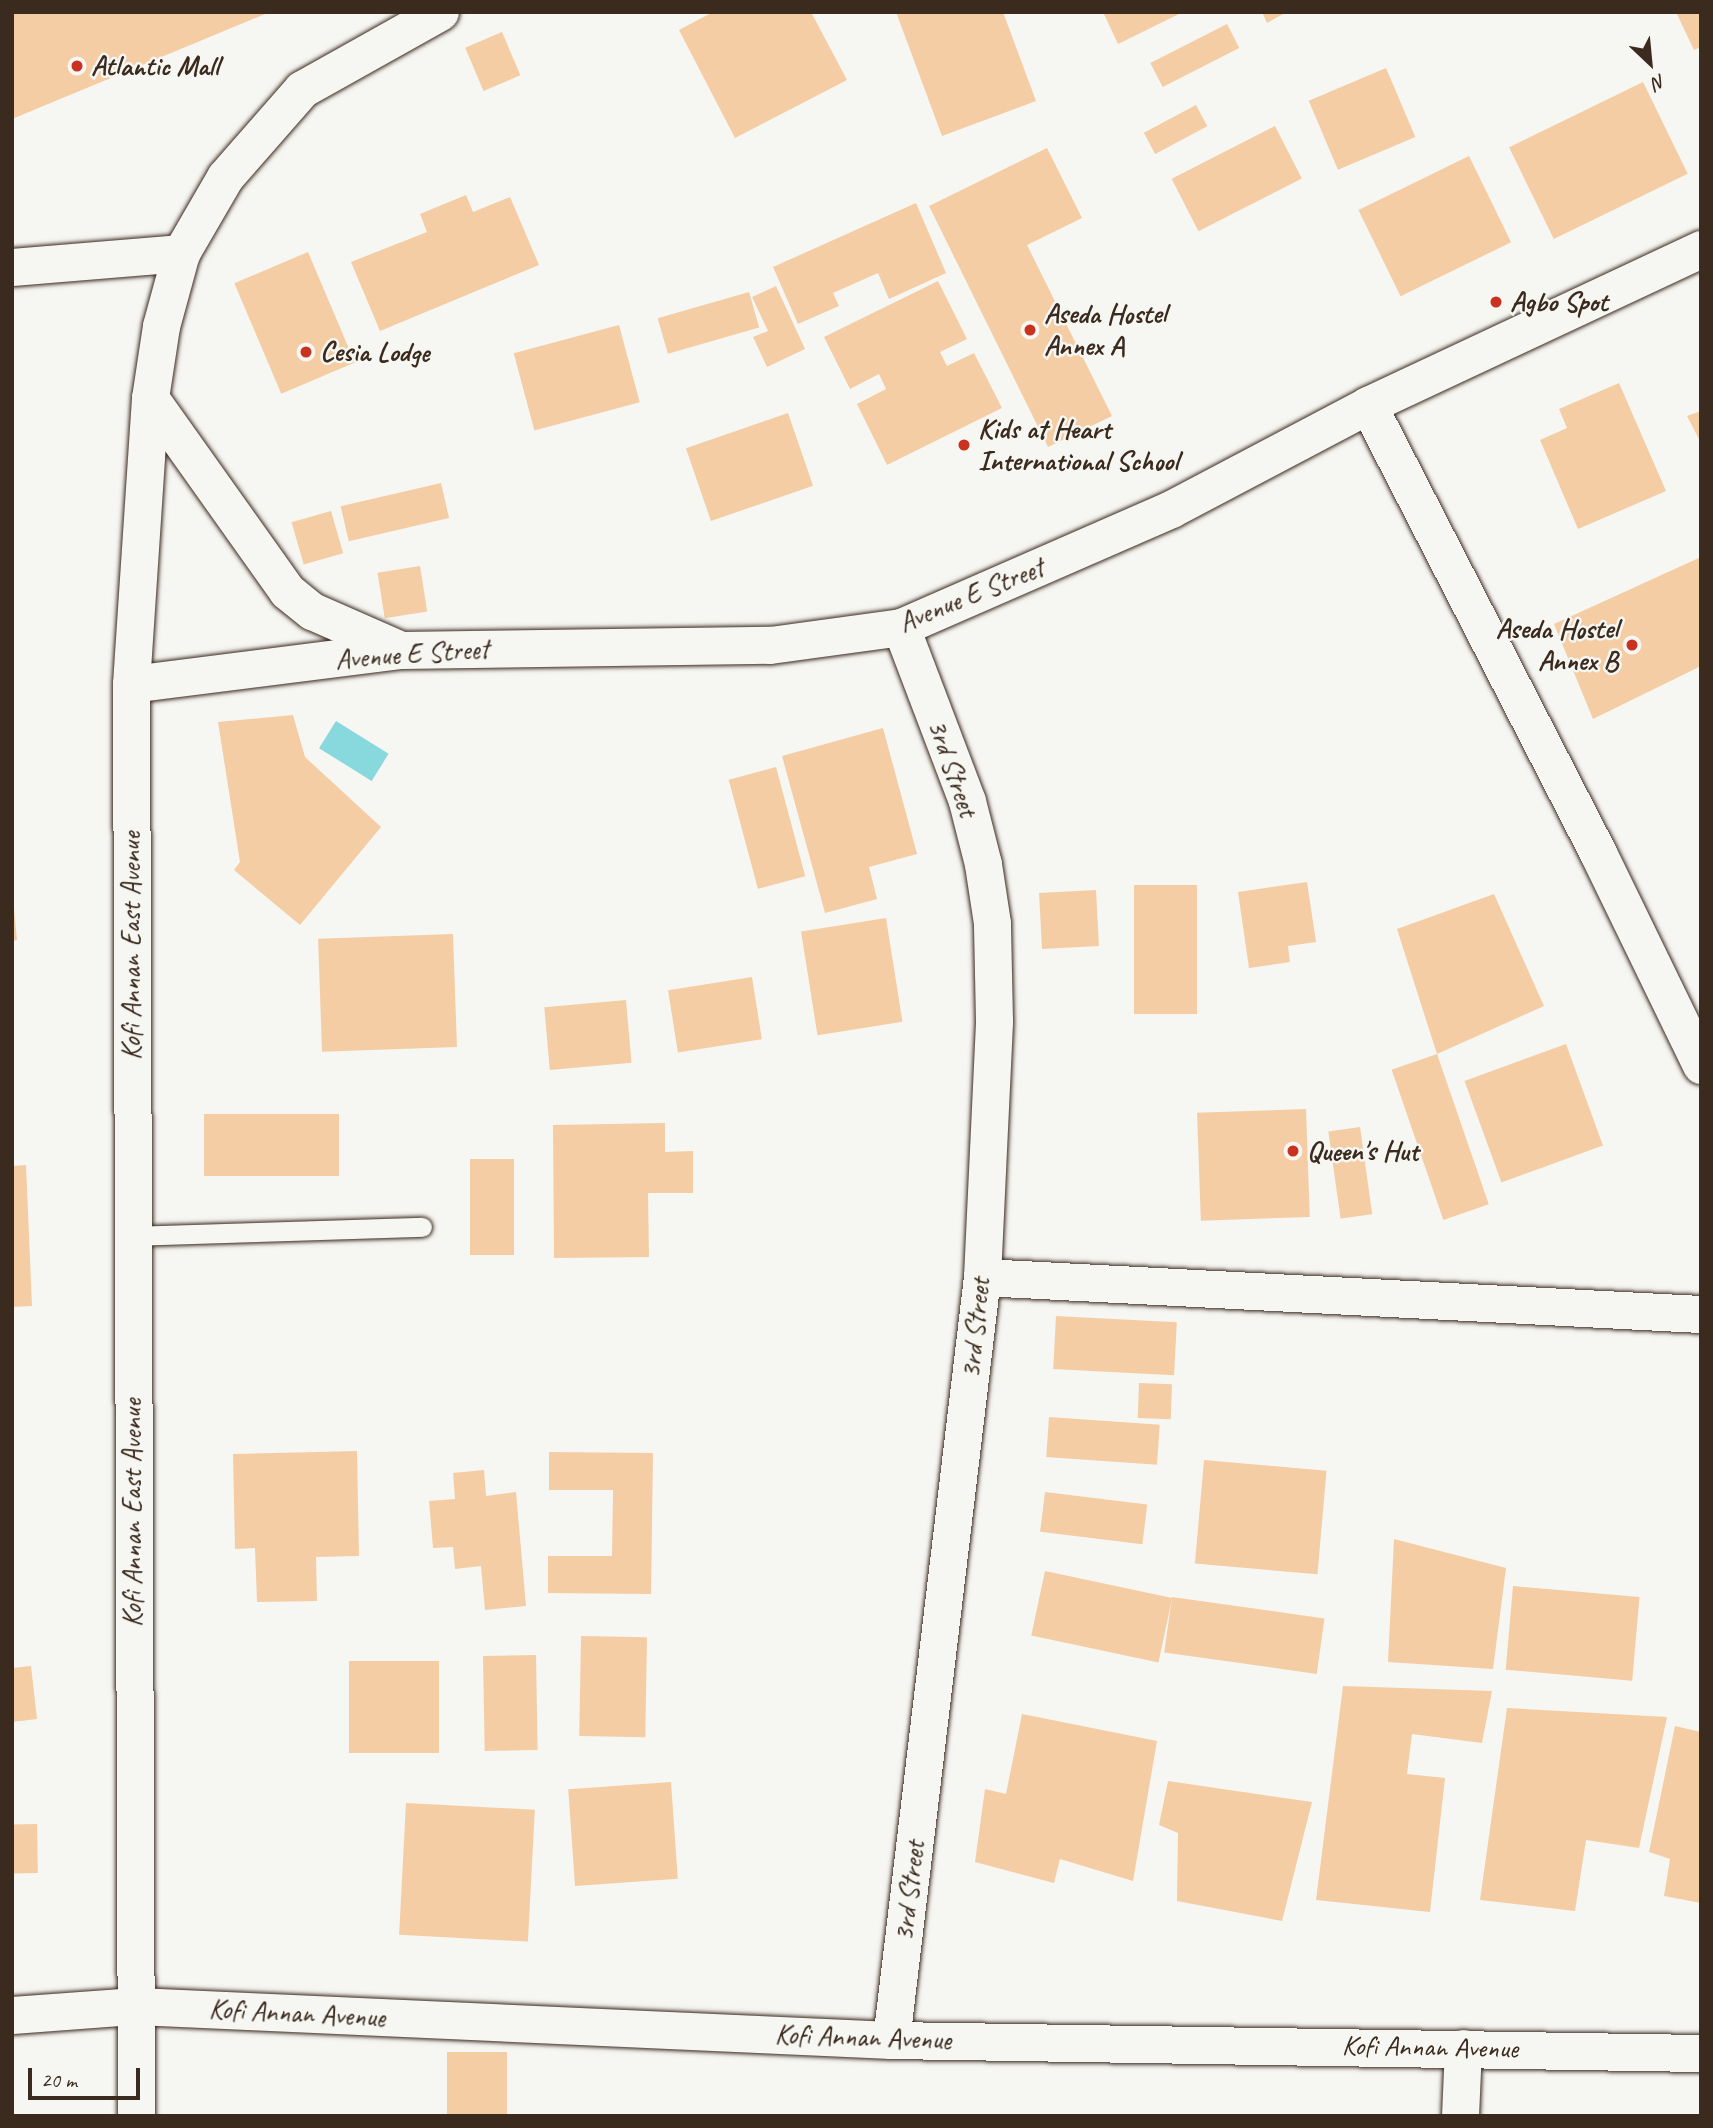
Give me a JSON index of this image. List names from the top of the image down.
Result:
{
  "streets": {
    "street": [
      "Avenue E Street",
      "3rd Street",
      "Kofi Annan East Avenue",
      "Kofi Annan Avenue"
    ]
  },
  "crossings": [
    ["Avenue E Street", "3rd Street"],
    ["Avenue E Street", "Kofi Annan East Avenue"],
    ["3rd Street", "Kofi Annan Avenue"],
    ["Kofi Annan East Avenue", "Kofi Annan Avenue"]
  ],
  "places": [
    "Atlantic Mall",
    "Agbo Spot",
    "Aseda Hostel Annex A",
    "Cesia Lodge",
    "Kids at Heart International School",
    "Aseda Hostel Annex B",
    "Queen's Hut"
  ],
  "scale_bar": "20 m",
  "north": "bottom right"
}
